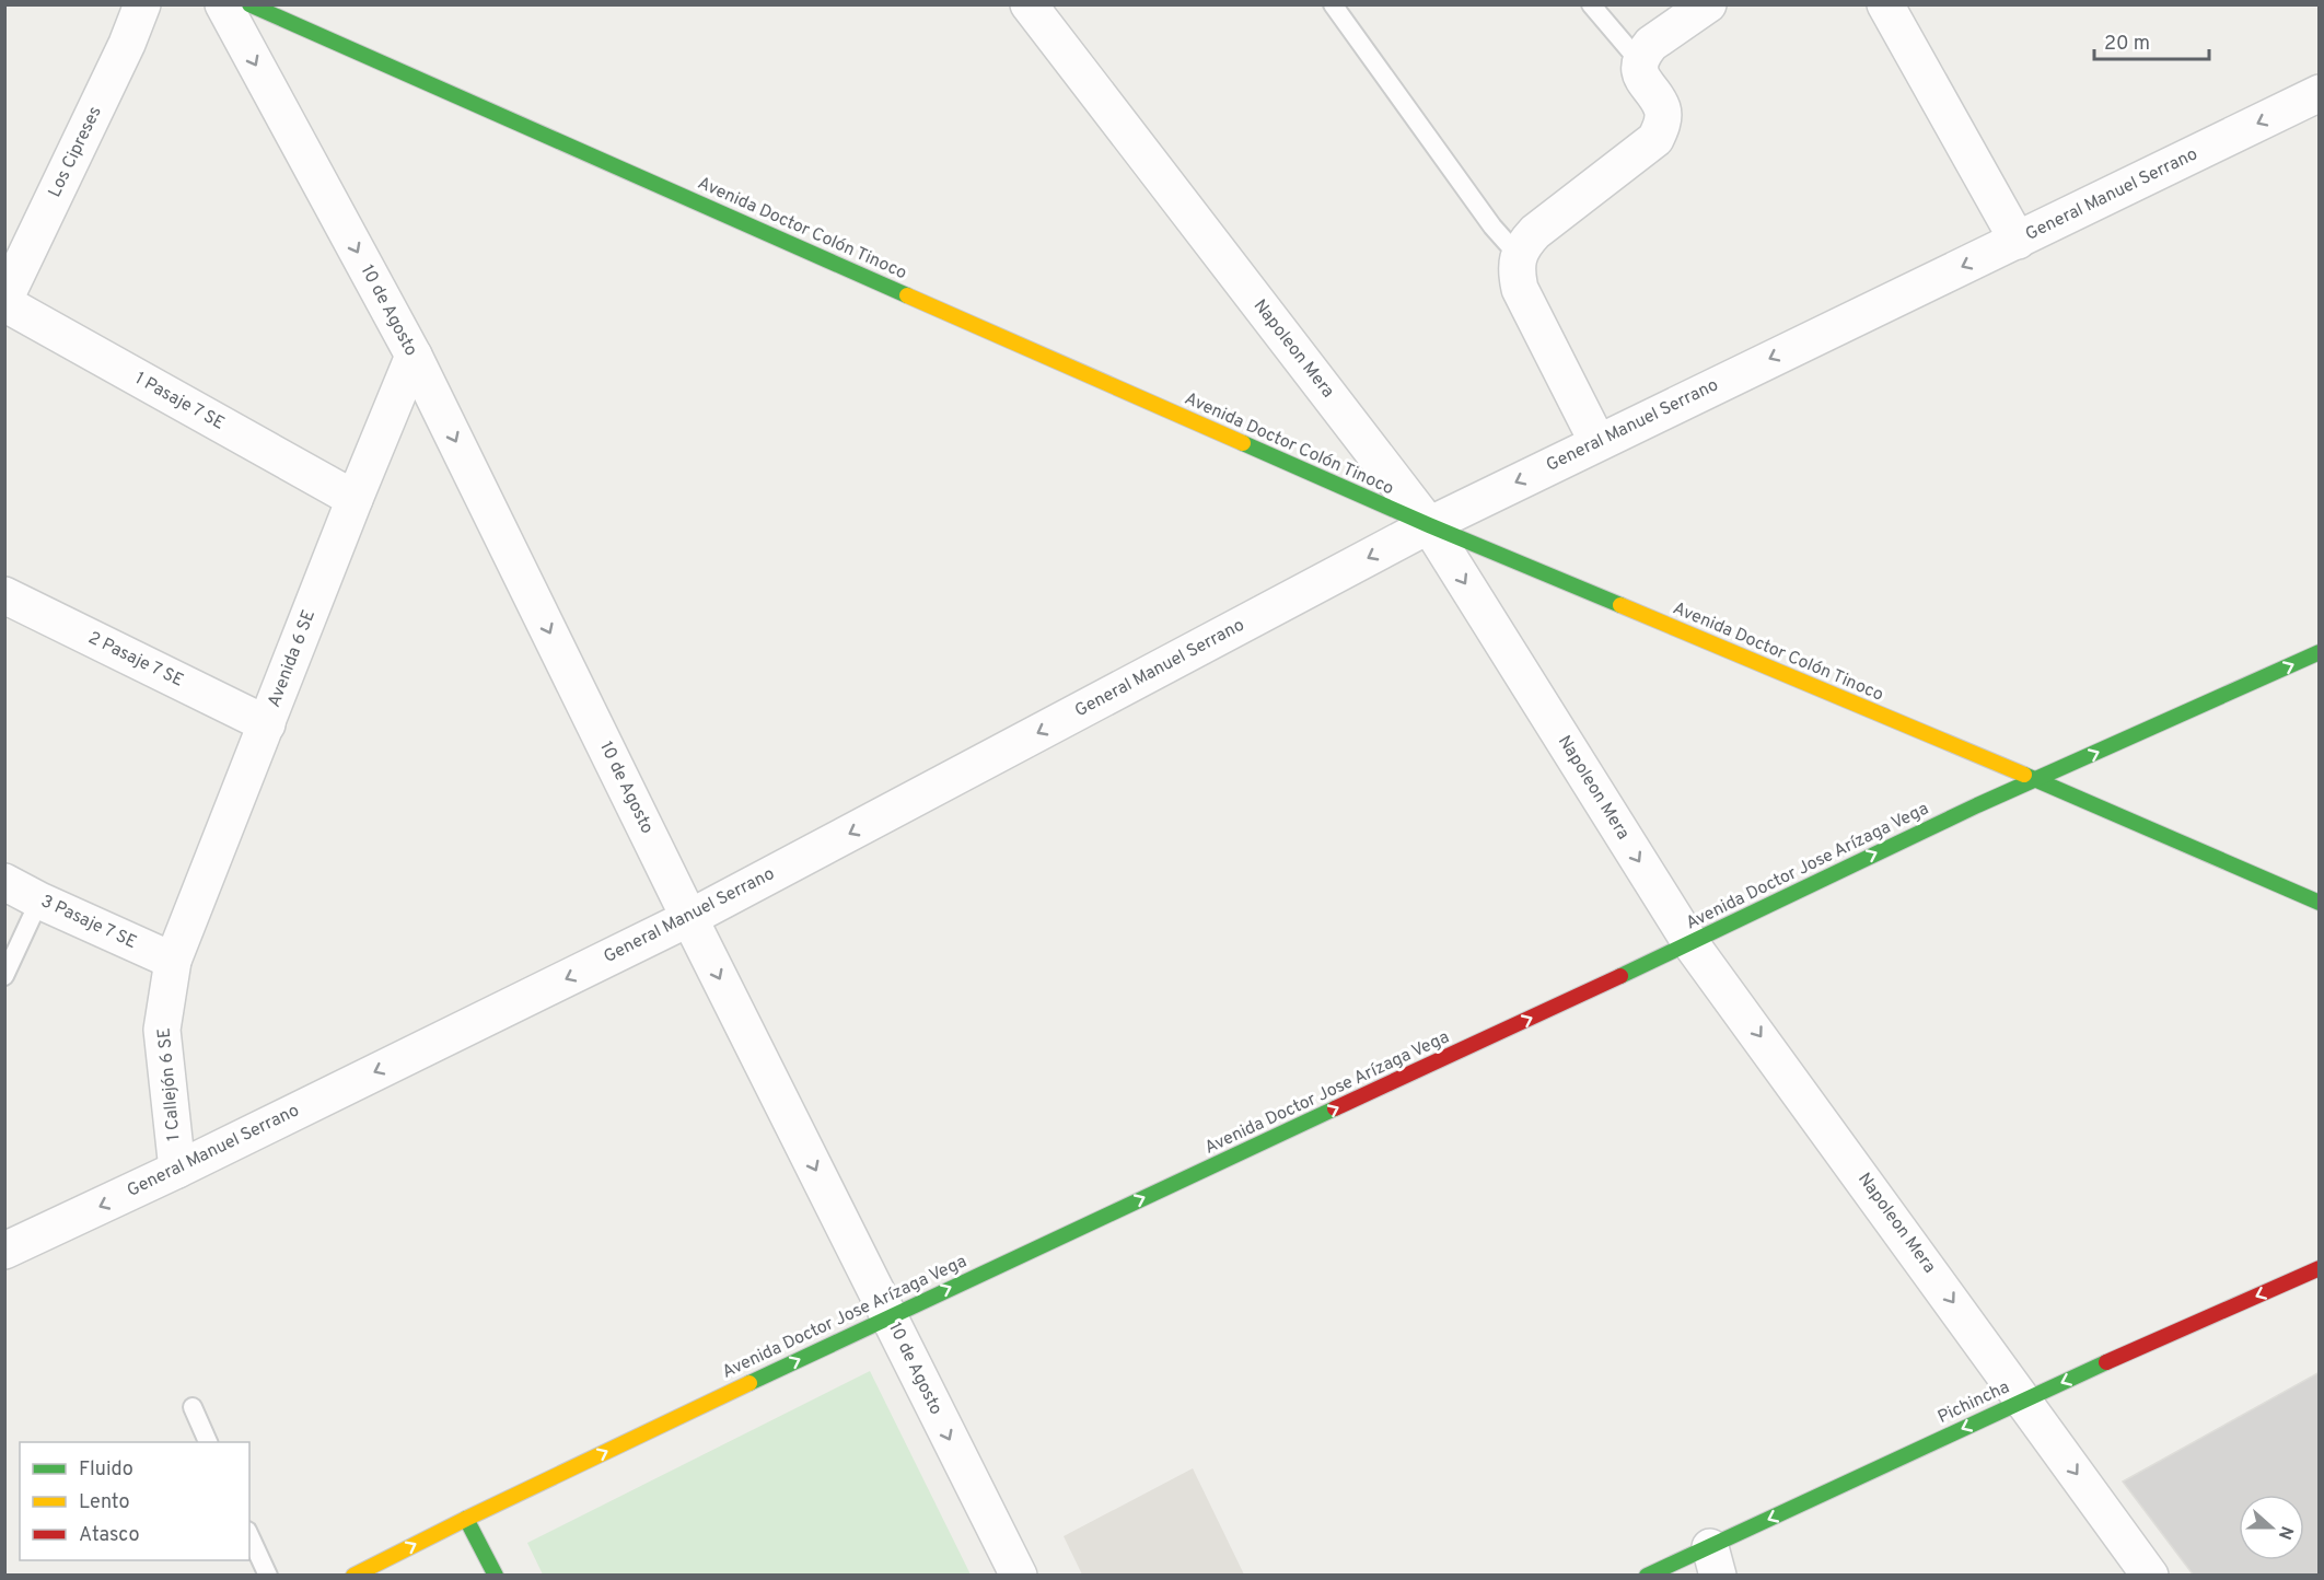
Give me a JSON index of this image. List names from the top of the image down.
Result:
{
  "streets": {
    "main road": ["Avenida Doctor Colón Tinoco", "Avenida Doctor Jose Arízaga Vega", "Pichincha"],
    "street": [
      "Los Cipreses",
      "General Manuel Serrano",
      "10 de Agosto",
      "Napoleon Mera",
      "1 Pasaje 7 SE",
      "Avenida 6 SE",
      "2 Pasaje 7 SE",
      "3 Pasaje 7 SE",
      "1 Callejón 6 SE"
    ]
  },
  "crossings": [
    ["Los Cipreses", "1 Pasaje 7 SE"],
    ["General Manuel Serrano", "Avenida Doctor Colón Tinoco"],
    ["General Manuel Serrano", "10 de Agosto"],
    ["General Manuel Serrano", "Napoleon Mera"],
    ["General Manuel Serrano", "1 Callejón 6 SE"],
    ["Avenida Doctor Colón Tinoco", "Napoleon Mera"],
    ["Avenida Doctor Colón Tinoco", "Avenida Doctor Jose Arízaga Vega"],
    ["10 de Agosto", "Avenida 6 SE"],
    ["10 de Agosto", "Avenida Doctor Jose Arízaga Vega"],
    ["Napoleon Mera", "Avenida Doctor Jose Arízaga Vega"],
    ["Napoleon Mera", "Pichincha"],
    ["1 Pasaje 7 SE", "Avenida 6 SE"],
    ["Avenida 6 SE", "2 Pasaje 7 SE"],
    ["Avenida 6 SE", "3 Pasaje 7 SE"],
    ["Avenida 6 SE", "1 Callejón 6 SE"],
    ["3 Pasaje 7 SE", "1 Callejón 6 SE"]
  ],
  "one_way": [
    "General Manuel Serrano",
    "10 de Agosto",
    "Napoleon Mera",
    "Avenida Doctor Jose Arízaga Vega",
    "Pichincha"
  ],
  "legend": ["Fluido", "Lento", "Atasco"],
  "scale_bar": "20 m",
  "north": "right"
}
